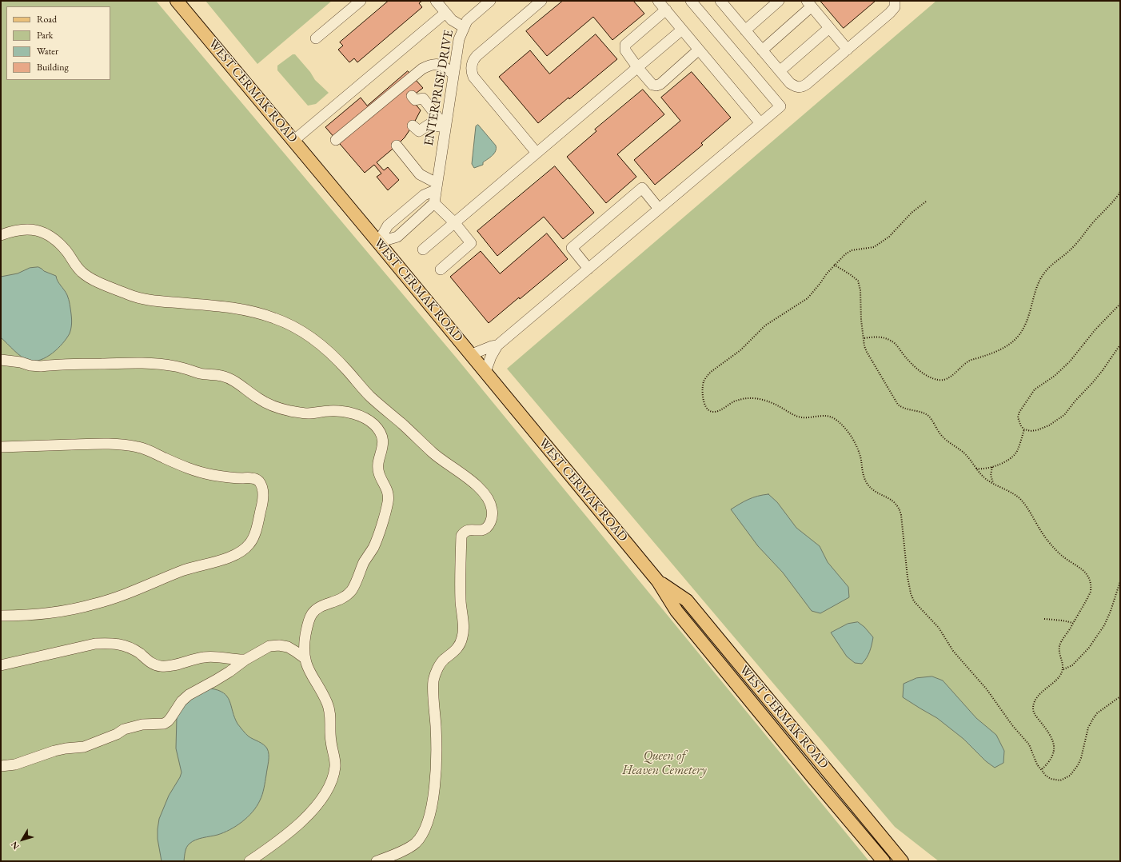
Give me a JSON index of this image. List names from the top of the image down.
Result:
{
  "streets": {
    "main road": ["WEST CERMAK ROAD"],
    "street": ["ENTERPRISE DRIVE"]
  },
  "parks": ["Queen of Heaven Cemetery"],
  "legend": [
    "Road",
    "Park",
    "Water",
    "Building"
  ],
  "north": "bottom left"
}
